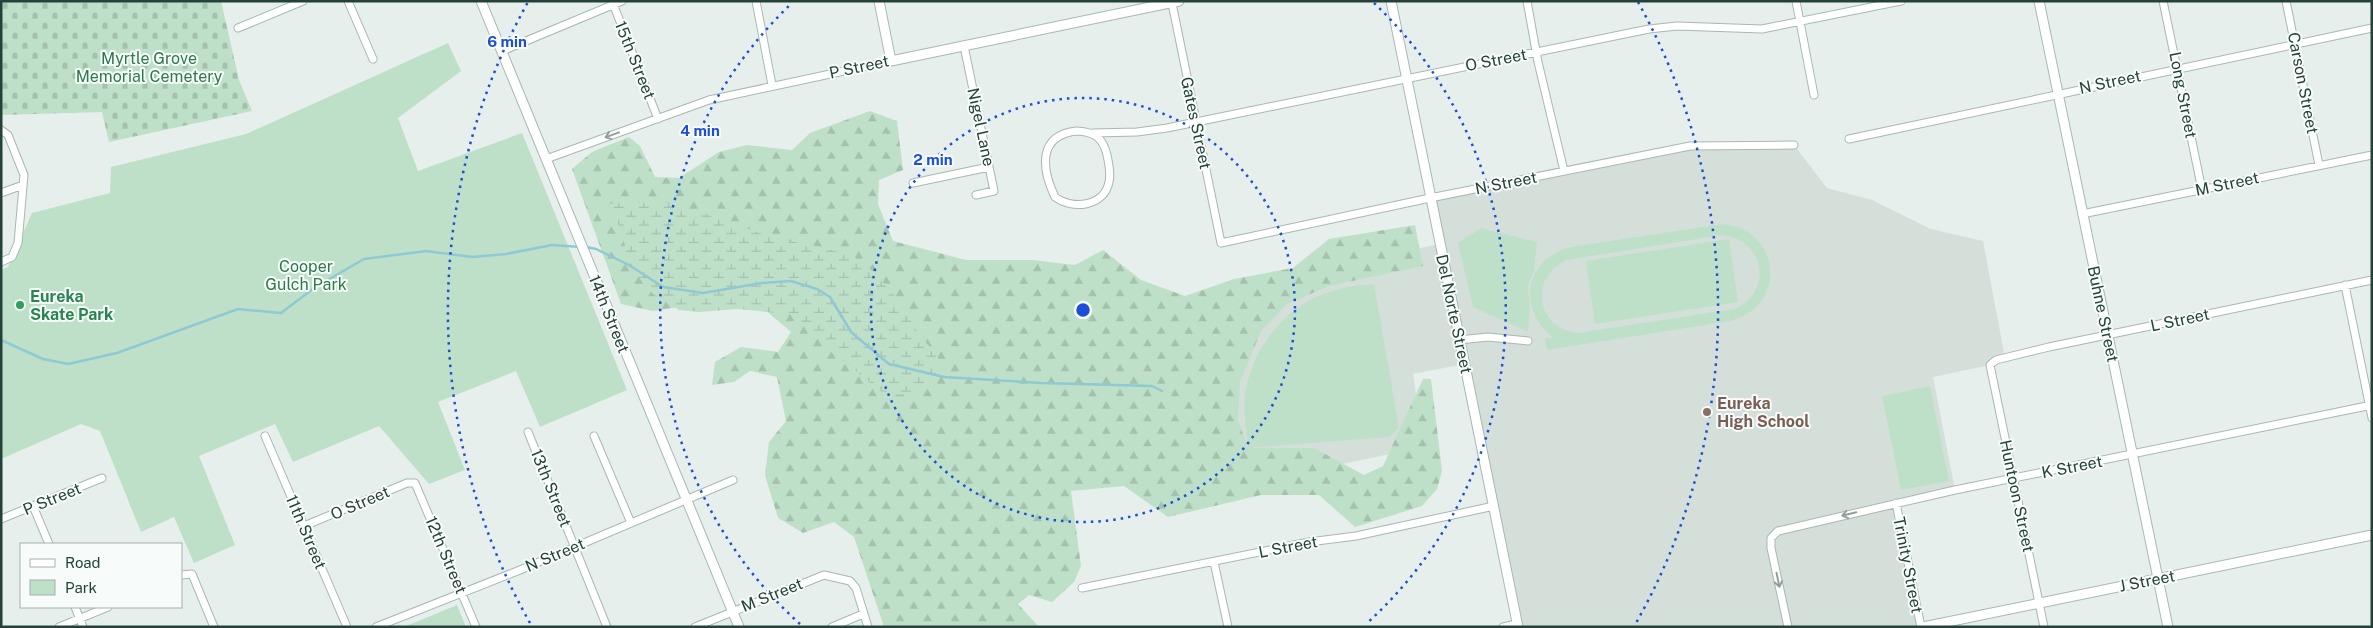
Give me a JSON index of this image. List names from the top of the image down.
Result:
{
  "streets": {
    "street": [
      "15th Street",
      "O Street",
      "P Street",
      "N Street",
      "Carson Street",
      "Long Street",
      "Gates Street",
      "Nigel Lane",
      "M Street",
      "14th Street",
      "Del Norte Street",
      "Buhne Street",
      "L Street",
      "K Street",
      "13th Street",
      "Huntoon Street",
      "11th Street",
      "12th Street",
      "Trinity Street",
      "J Street"
    ]
  },
  "crossings": [
    ["15th Street", "P Street"],
    ["O Street", "Gates Street"],
    ["O Street", "Del Norte Street"],
    ["O Street", "11th Street"],
    ["O Street", "12th Street"],
    ["P Street", "Gates Street"],
    ["P Street", "Nigel Lane"],
    ["P Street", "14th Street"],
    ["N Street", "Carson Street"],
    ["N Street", "Long Street"],
    ["N Street", "Gates Street"],
    ["N Street", "14th Street"],
    ["N Street", "Del Norte Street"],
    ["N Street", "Buhne Street"],
    ["N Street", "13th Street"],
    ["N Street", "12th Street"],
    ["Carson Street", "M Street"],
    ["Long Street", "M Street"],
    ["M Street", "14th Street"],
    ["M Street", "Buhne Street"],
    ["Del Norte Street", "L Street"],
    ["Buhne Street", "L Street"],
    ["Buhne Street", "K Street"],
    ["Buhne Street", "J Street"],
    ["L Street", "Huntoon Street"],
    ["K Street", "Huntoon Street"],
    ["K Street", "Trinity Street"],
    ["Huntoon Street", "J Street"],
    ["Trinity Street", "J Street"]
  ],
  "parks": ["Myrtle Grove Memorial Cemetery", "Cooper Gulch Park"],
  "places": ["Eureka Skate Park", "Eureka High School"],
  "legend": ["Road", "Park"],
  "rings": ["6 min", "4 min", "2 min"]
}
